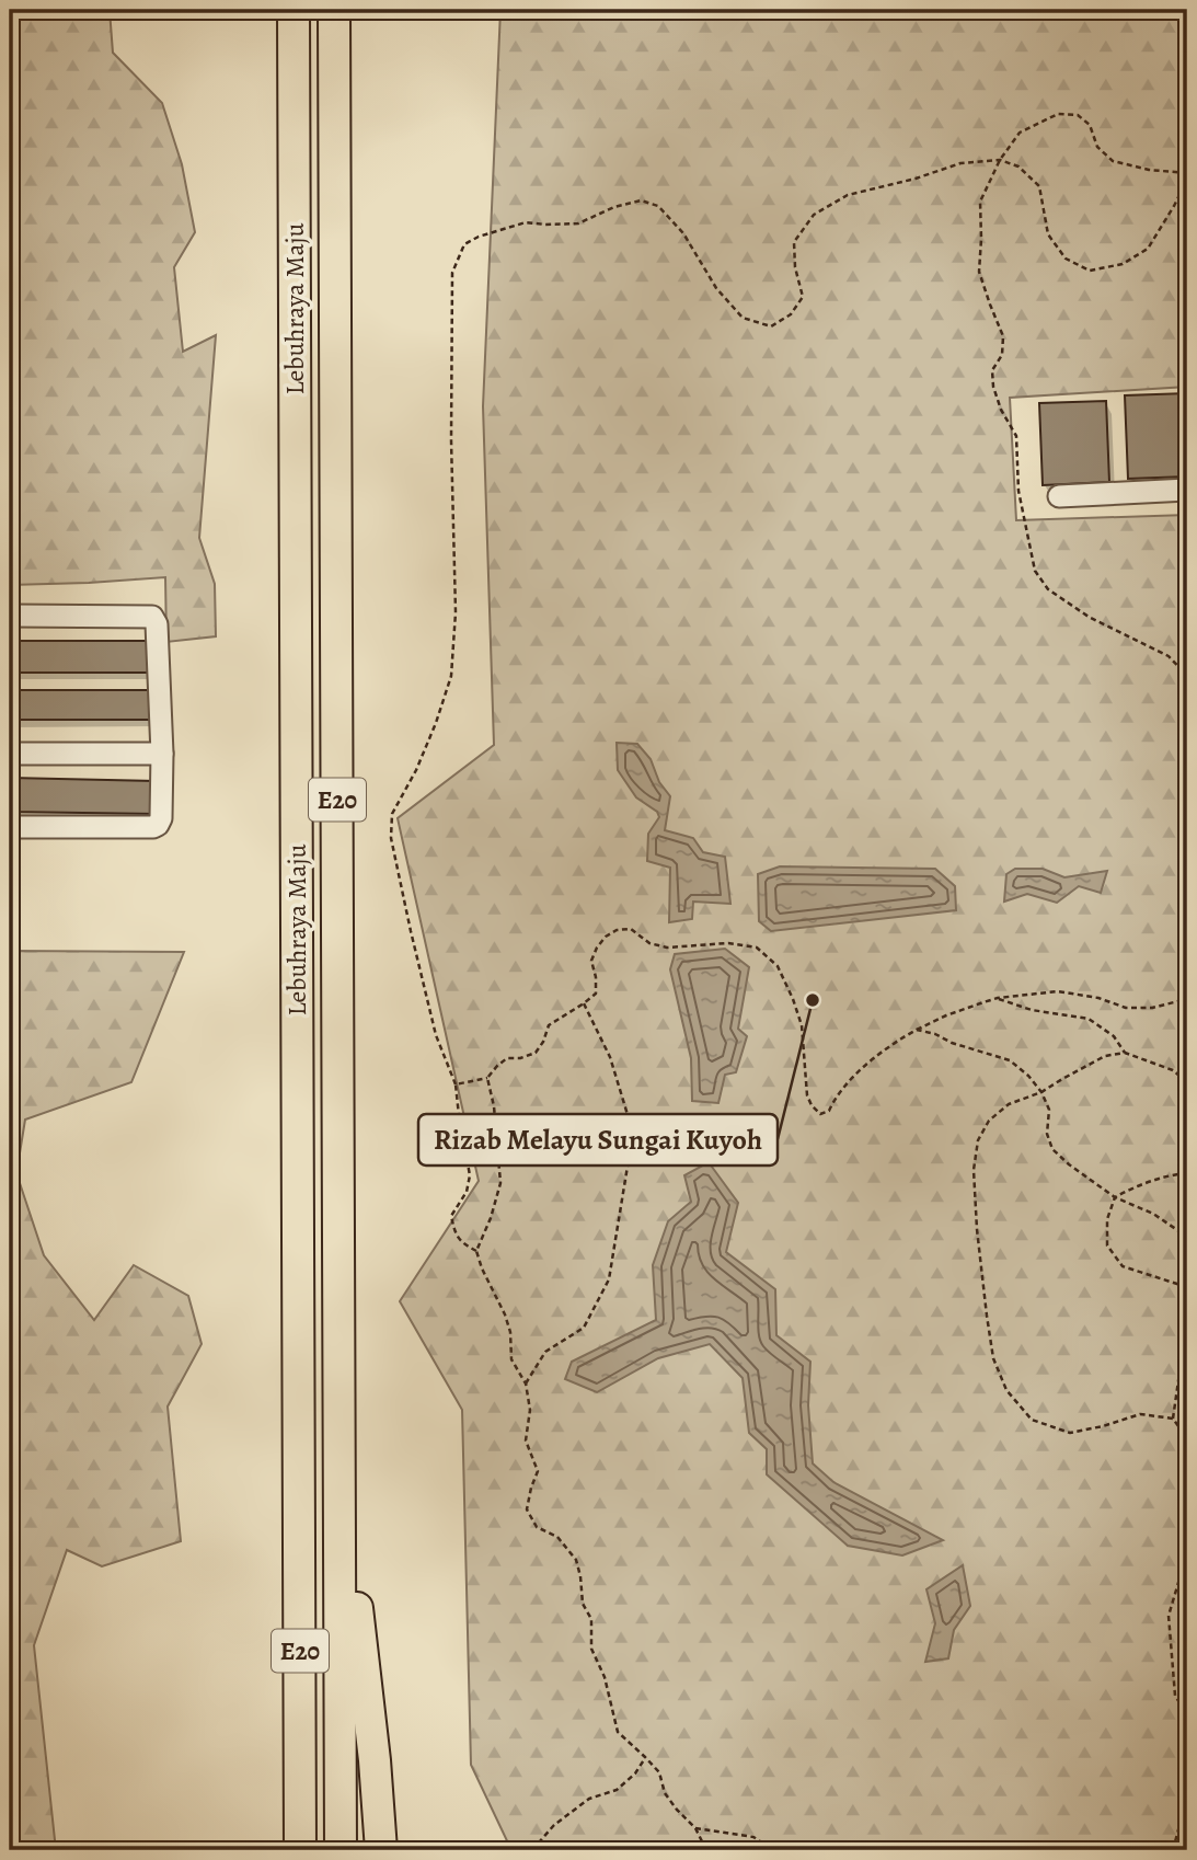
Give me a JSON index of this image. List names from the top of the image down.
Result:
{
  "streets": {
    "highway": ["Lebuhraya Maju", "E20"]
  },
  "places": ["Rizab Melayu Sungai Kuyoh"]
}
